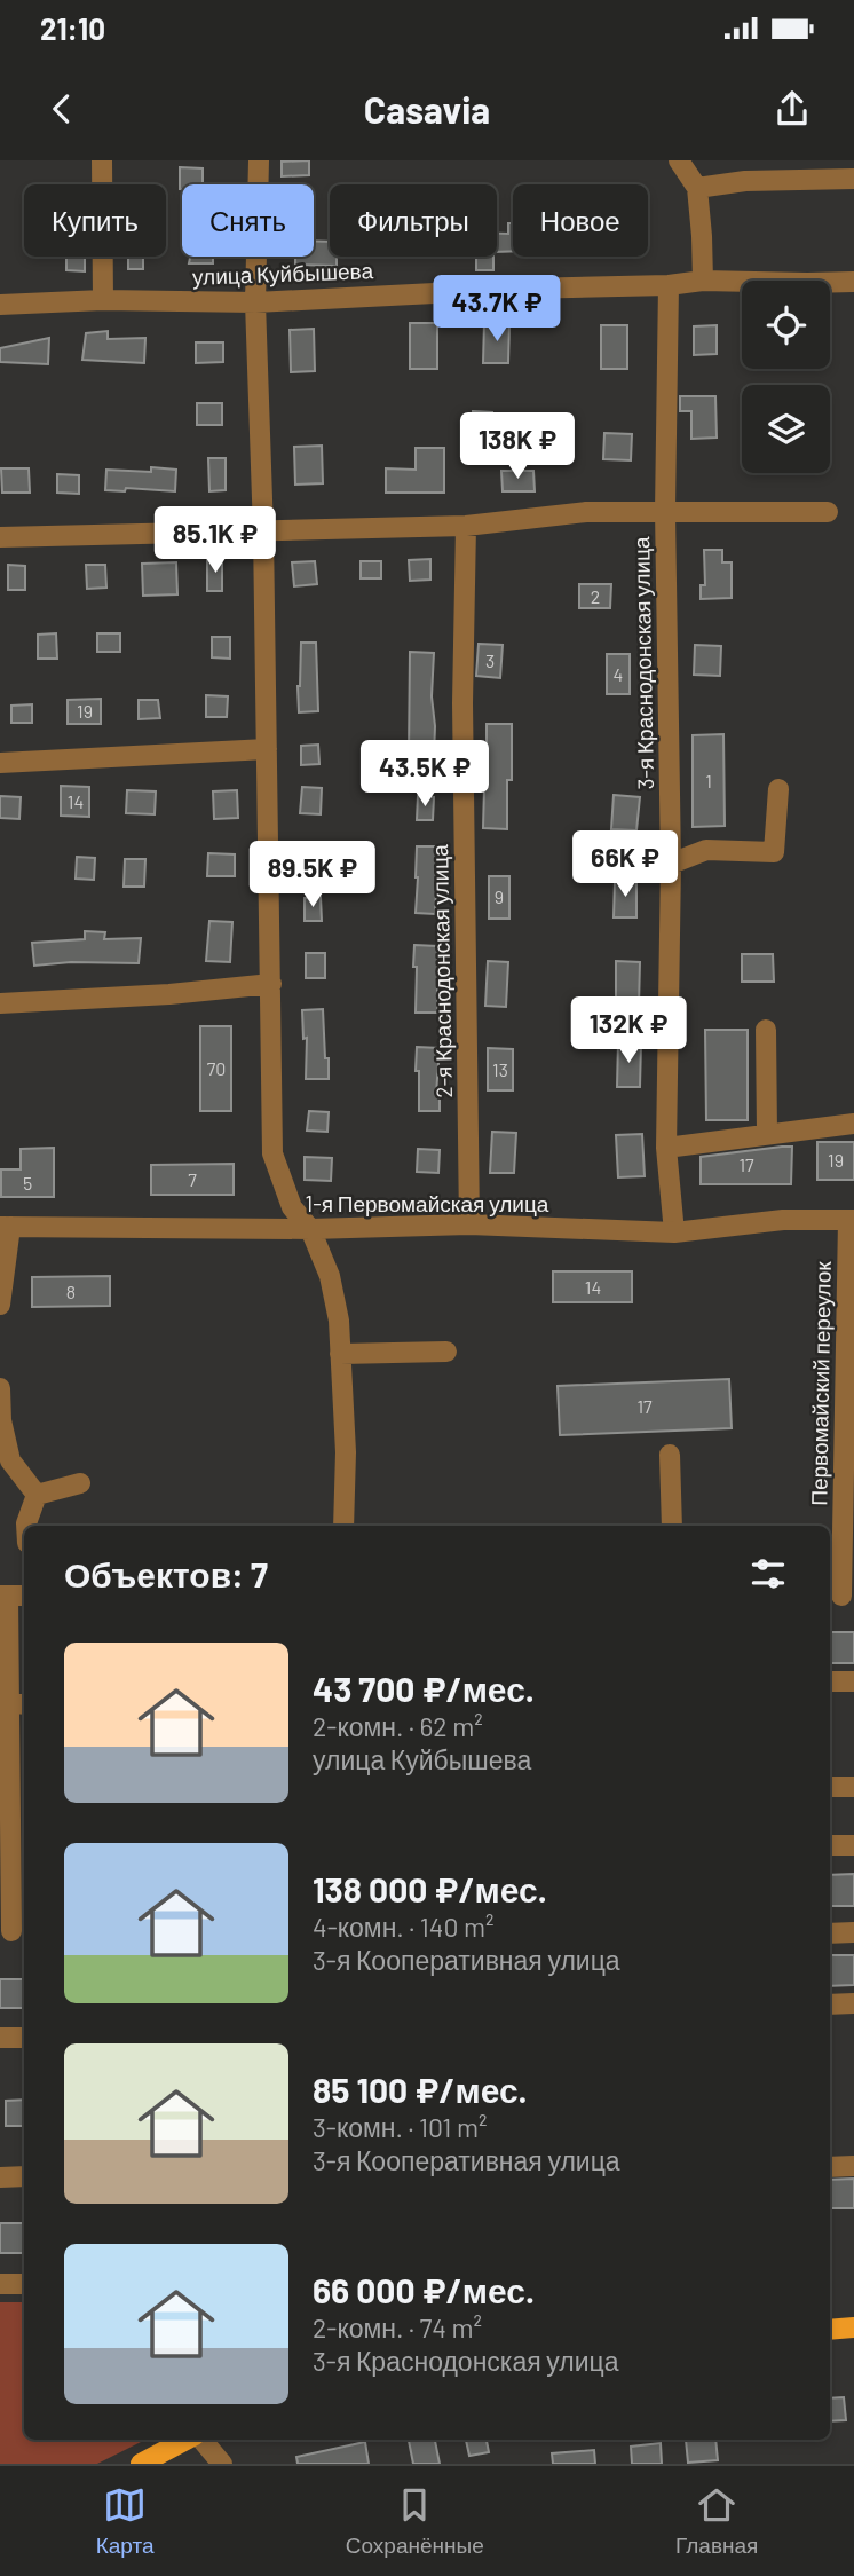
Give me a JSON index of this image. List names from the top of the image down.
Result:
{
  "streets": {
    "street": [
      "улица Куйбышева",
      "3-я Краснодонская улица",
      "2-я Краснодонская улица",
      "1-я Первомайская улица",
      "Первомайский переулок"
    ]
  },
  "crossings": [
    ["улица Куйбышева", "3-я Краснодонская улица"],
    ["3-я Краснодонская улица", "1-я Первомайская улица"],
    ["2-я Краснодонская улица", "1-я Первомайская улица"],
    ["1-я Первомайская улица", "Первомайский переулок"]
  ],
  "house_numbers": [
    "2",
    "3",
    "4",
    "19",
    "1",
    "14",
    "9",
    "70",
    "13",
    "19",
    "17",
    "7",
    "5",
    "14",
    "8",
    "17"
  ],
  "page": {
    "status": "21:10",
    "header": "Casavia",
    "chip": [
      "Купить",
      "Снять",
      "Фильтры",
      "Новое"
    ],
    "price": [
      "43.7K ₽",
      "138K ₽",
      "85.1K ₽",
      "43.5K ₽",
      "66K ₽",
      "89.5K ₽",
      "132K ₽"
    ],
    "heading": "Объектов: 7",
    "list": [
      {
        "name": "43 700 ₽/мес.",
        "note": "2-комн. · 62 m² · улица Куйбышева"
      },
      {
        "name": "138 000 ₽/мес.",
        "note": "4-комн. · 140 m² · 3-я Кооперативная улица"
      },
      {
        "name": "85 100 ₽/мес.",
        "note": "3-комн. · 101 m² · 3-я Кооперативная улица"
      },
      {
        "name": "66 000 ₽/мес.",
        "note": "2-комн. · 74 m² · 3-я Краснодонская улица"
      }
    ],
    "tabs": ["Карта", "Сохранённые", "Главная"]
  }
}
